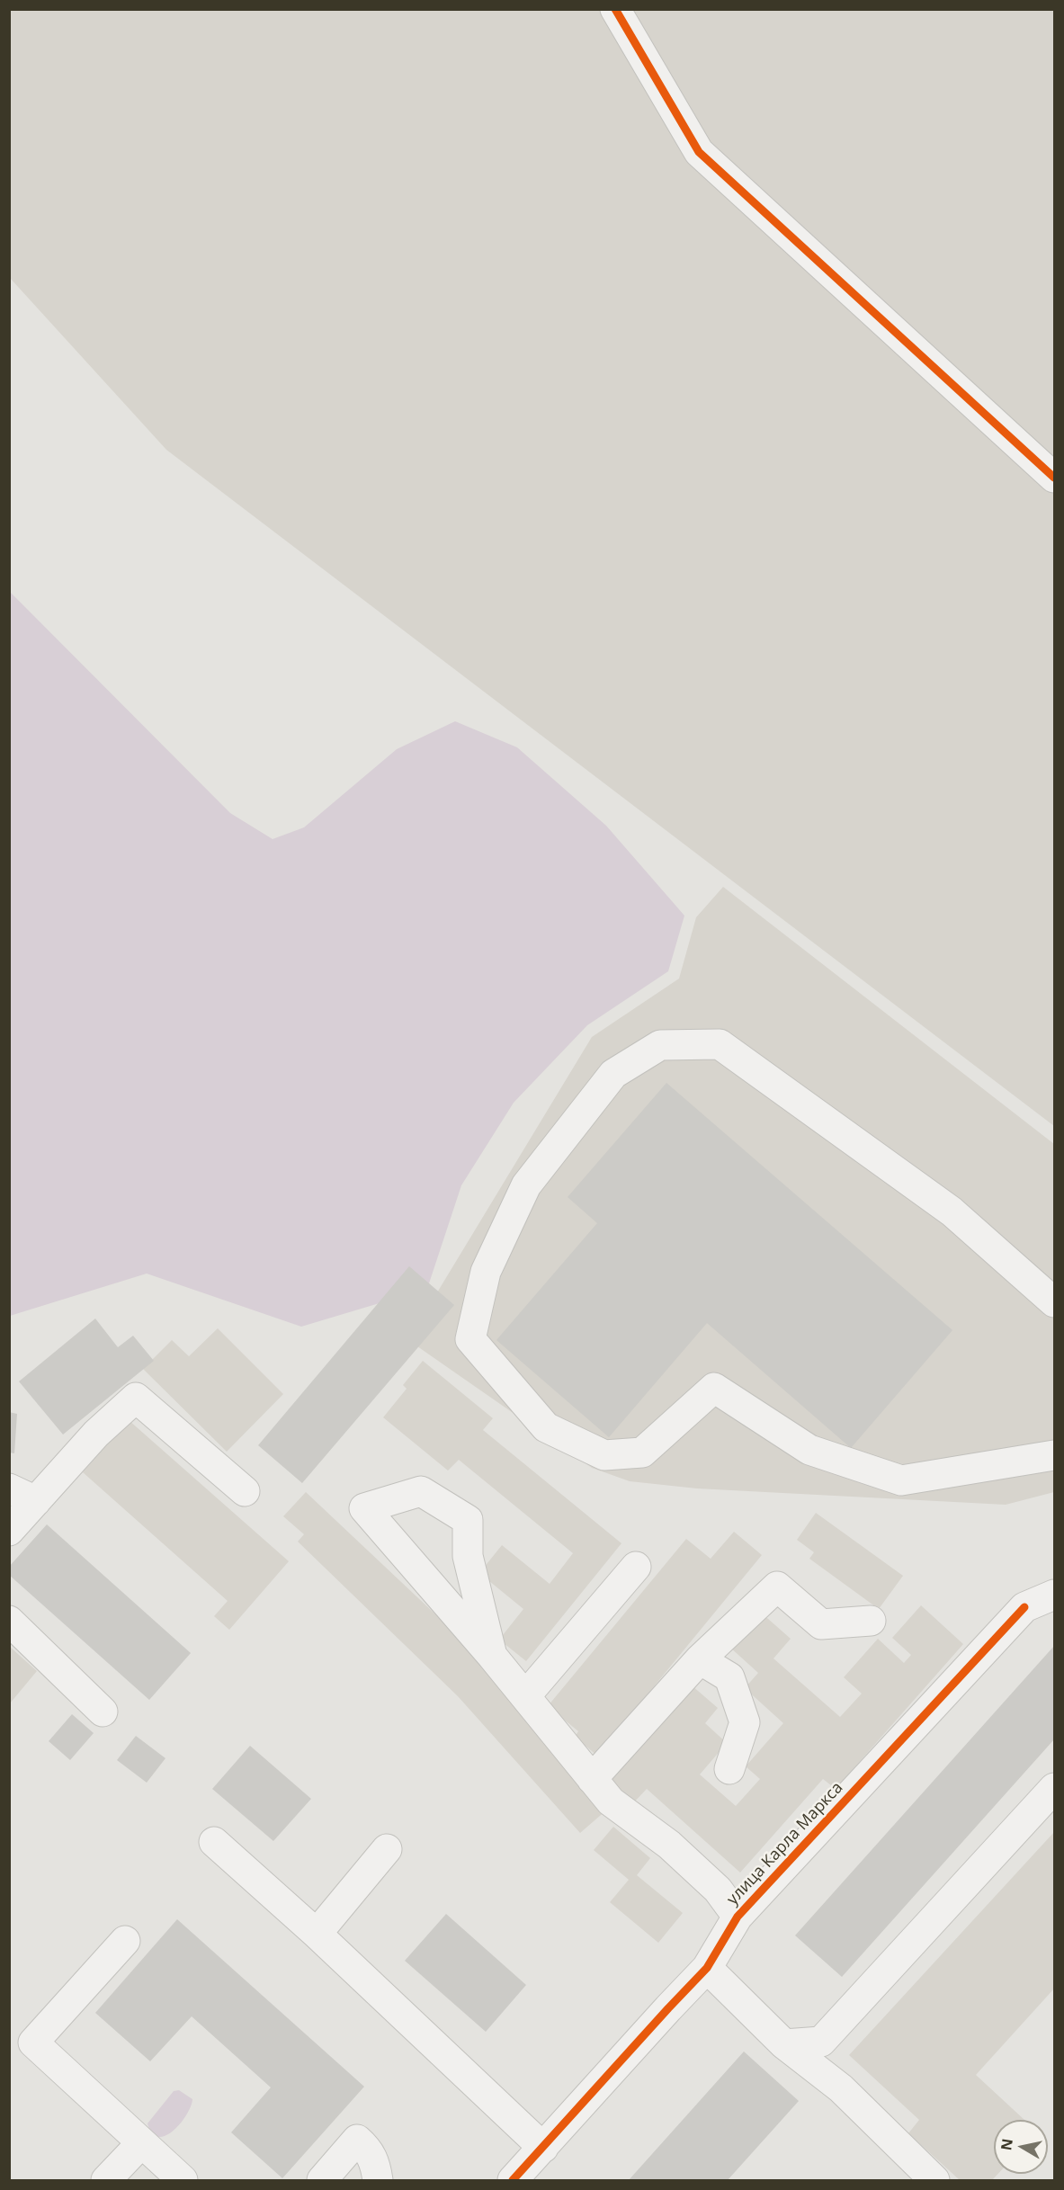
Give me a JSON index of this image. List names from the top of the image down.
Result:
{
  "streets": {
    "street": ["улица Карла Маркса"]
  },
  "north": "left"
}
